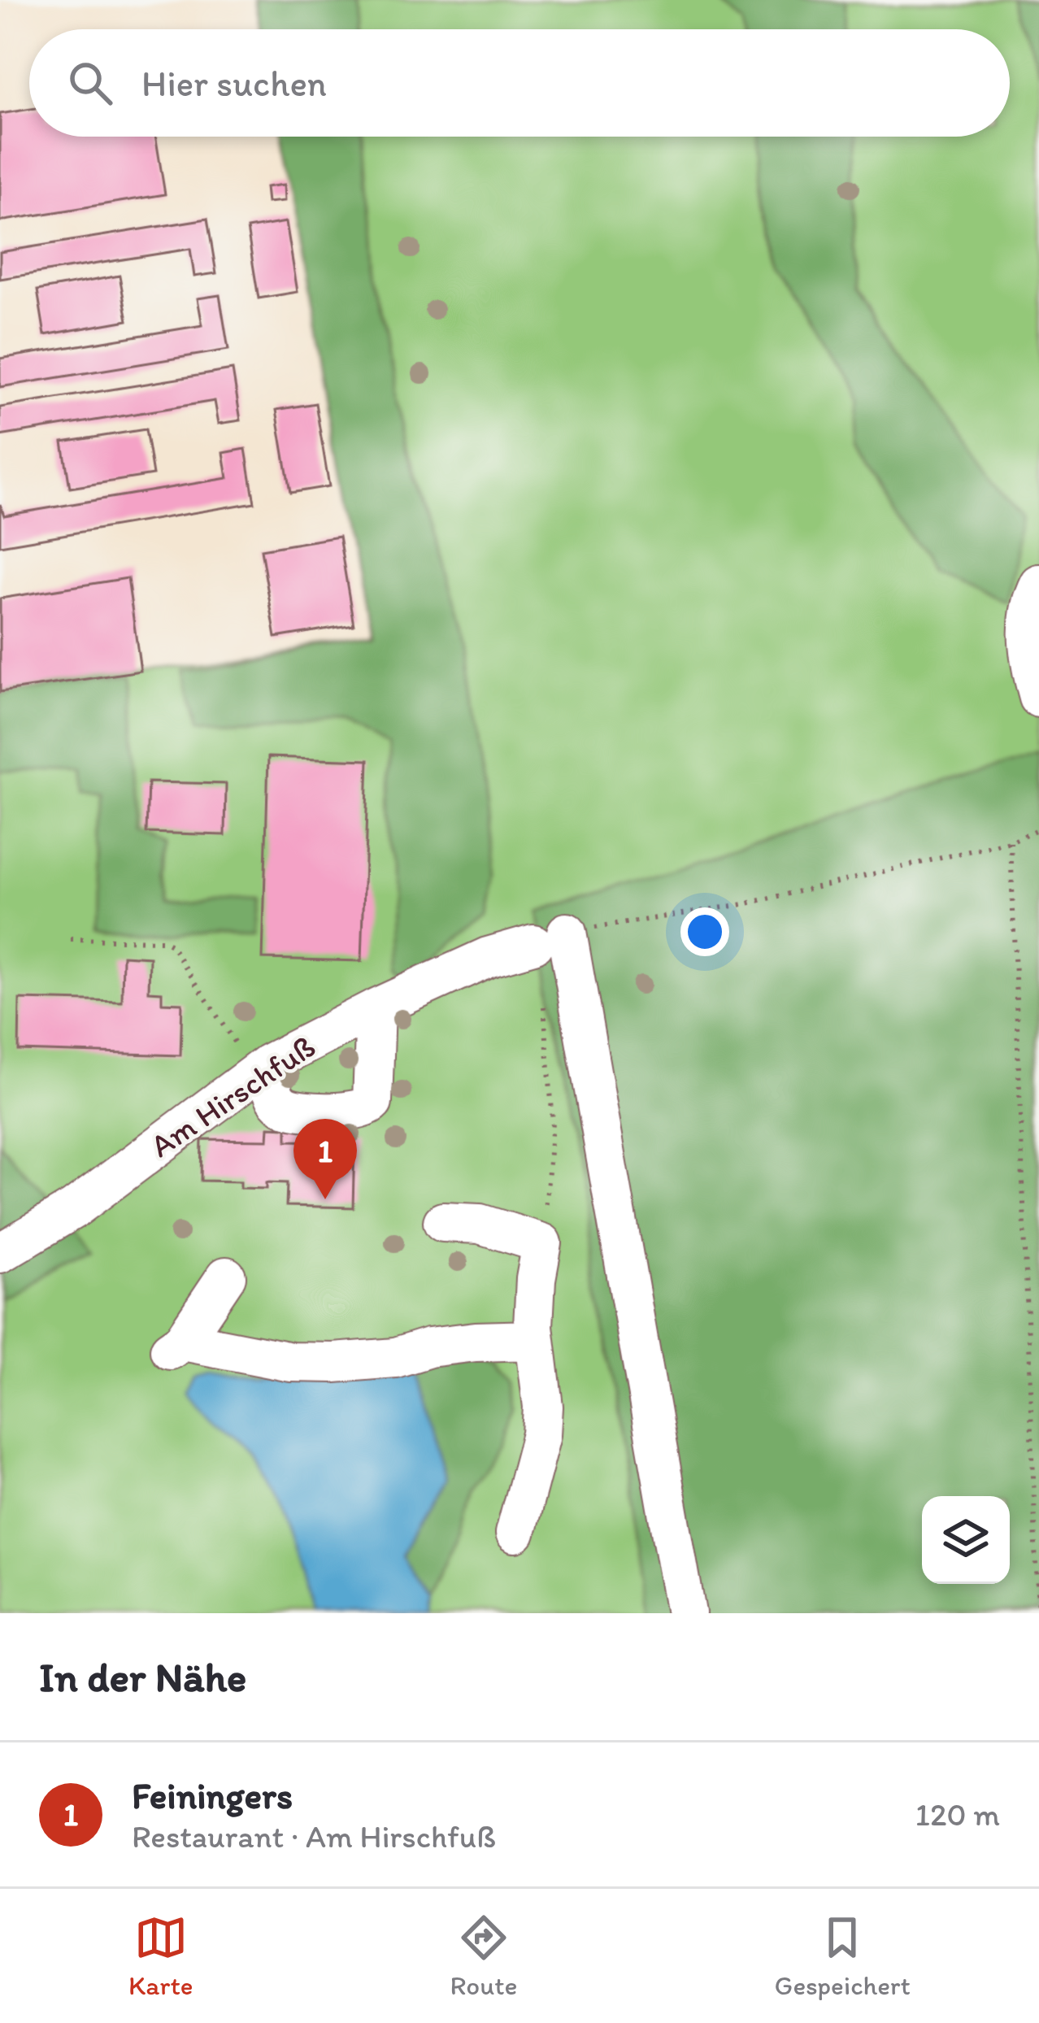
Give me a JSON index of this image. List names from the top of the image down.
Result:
{
  "streets": {
    "street": ["Am Hirschfuß"]
  },
  "page": {
    "search": "Hier suchen",
    "pins": "1",
    "heading": "In der Nähe",
    "list": [
      {
        "mark": "1",
        "name": "Feiningers",
        "note": "Restaurant · Am Hirschfuß",
        "value": "120 m"
      }
    ],
    "nav": ["Karte", "Route", "Gespeichert"]
  }
}
